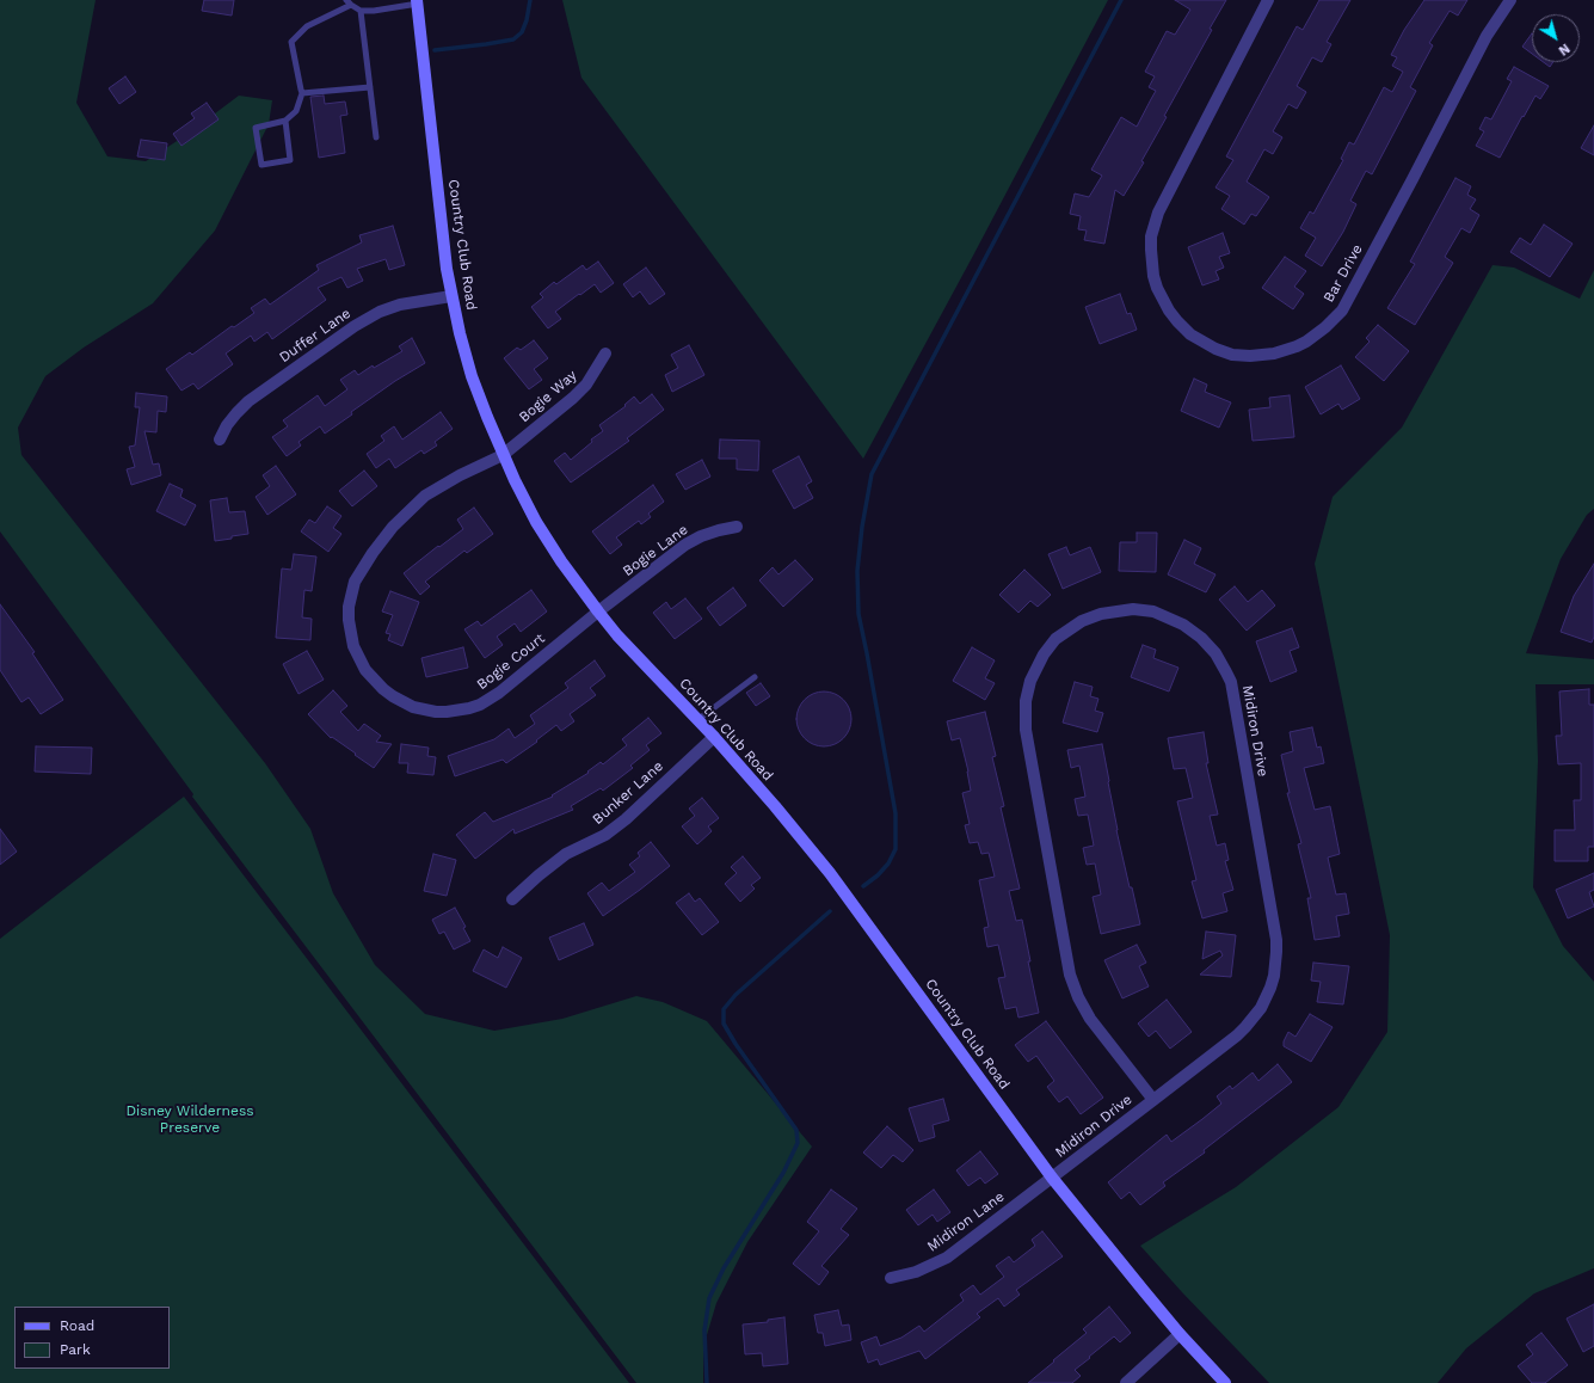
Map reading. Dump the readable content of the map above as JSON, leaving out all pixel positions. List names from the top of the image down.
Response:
{
  "streets": {
    "street": [
      "Country Club Road",
      "Bar Drive",
      "Duffer Lane",
      "Bogie Way",
      "Bogie Lane",
      "Bogie Court",
      "Midiron Drive",
      "Bunker Lane",
      "Midiron Lane"
    ]
  },
  "crossings": [
    ["Country Club Road", "Duffer Lane"],
    ["Country Club Road", "Bogie Way"],
    ["Country Club Road", "Bogie Lane"],
    ["Country Club Road", "Bogie Court"],
    ["Country Club Road", "Midiron Drive"],
    ["Country Club Road", "Bunker Lane"],
    ["Country Club Road", "Midiron Lane"],
    ["Bogie Way", "Bogie Court"],
    ["Bogie Lane", "Bogie Court"],
    ["Midiron Drive", "Midiron Lane"]
  ],
  "parks": ["Disney Wilderness Preserve"],
  "legend": ["Road", "Park"],
  "north": "bottom right"
}
